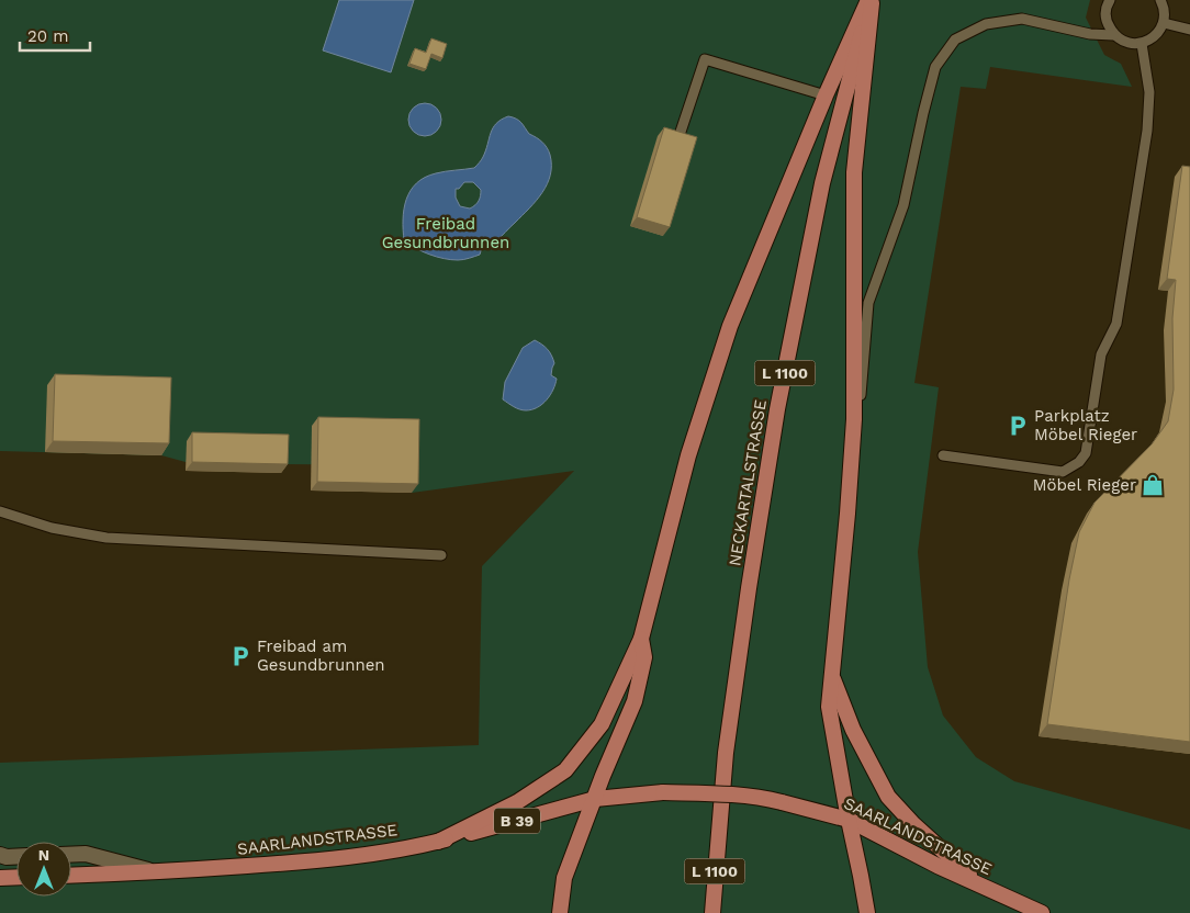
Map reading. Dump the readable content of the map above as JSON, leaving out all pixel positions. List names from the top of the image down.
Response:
{
  "streets": {
    "main road": [
      "L 1100",
      "NECKARTALSTRASSE",
      "B 39",
      "SAARLANDSTRASSE"
    ]
  },
  "parks": ["Freibad Gesundbrunnen"],
  "places": {
    "parking": ["Parkplatz Möbel Rieger", "Freibad am Gesundbrunnen"],
    "shop": ["Möbel Rieger"]
  },
  "scale_bar": "20 m",
  "north": "top"
}
